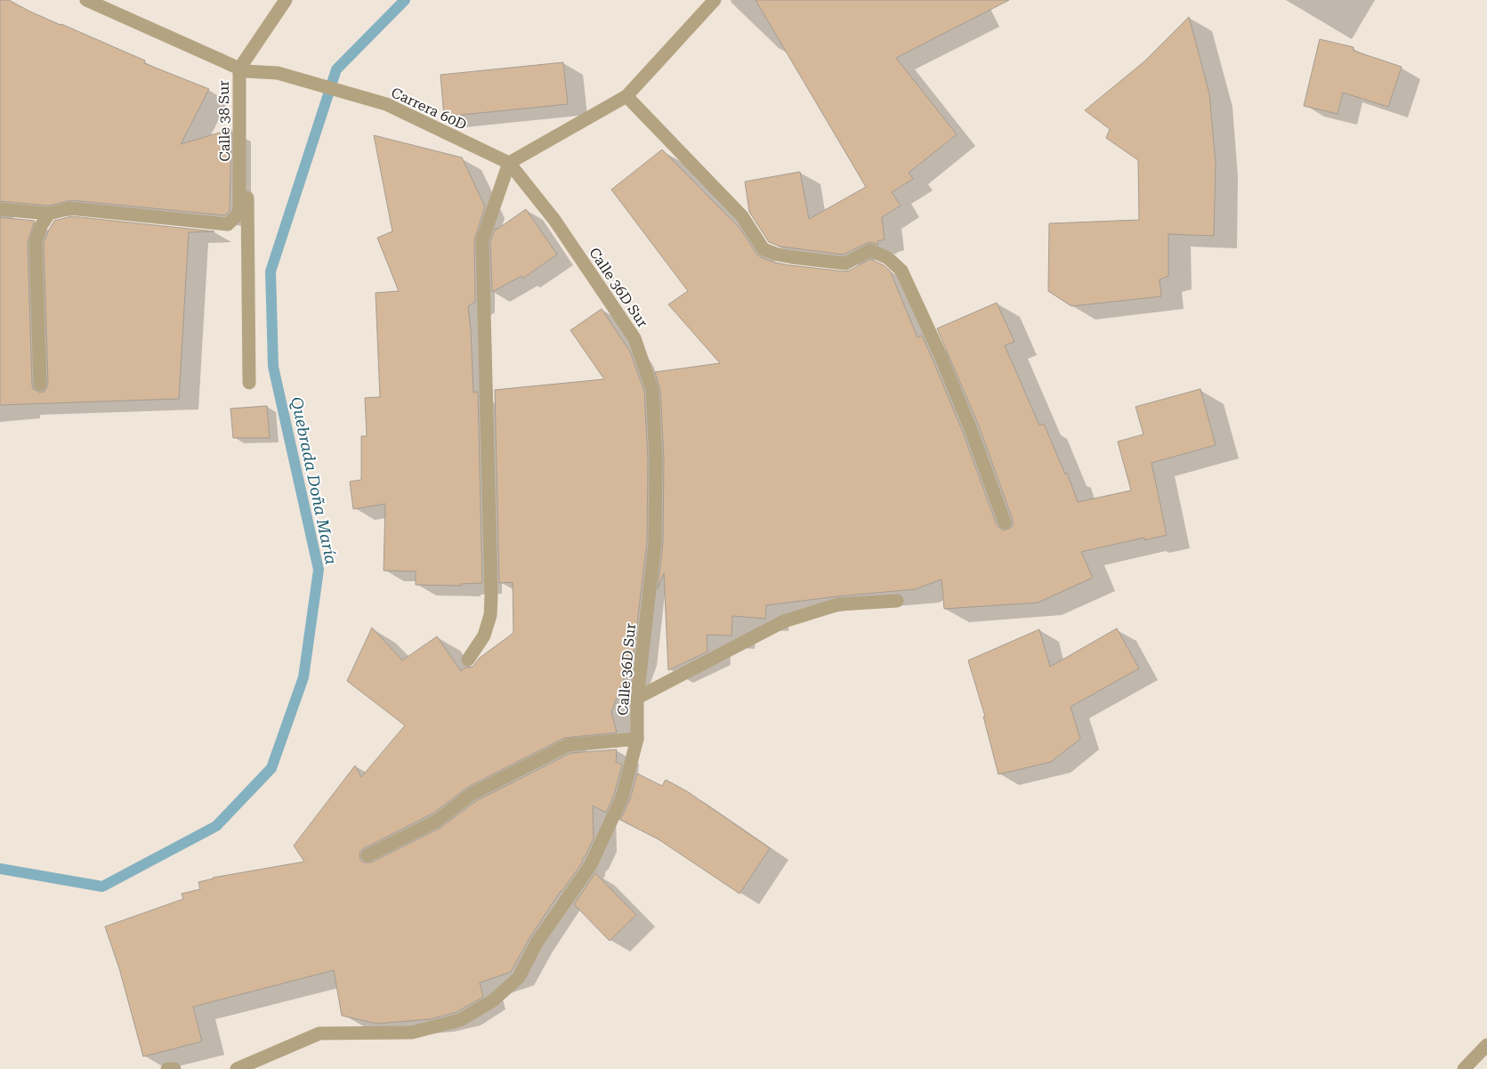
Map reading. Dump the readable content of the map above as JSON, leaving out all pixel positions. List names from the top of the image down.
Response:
{
  "streets": {
    "street": ["Carrera 60D", "Calle 38 Sur", "Calle 36D Sur"]
  },
  "crossings": [
    ["Carrera 60D", "Calle 38 Sur"],
    ["Carrera 60D", "Calle 36D Sur"]
  ],
  "water": ["Quebrada Doña María"]
}
